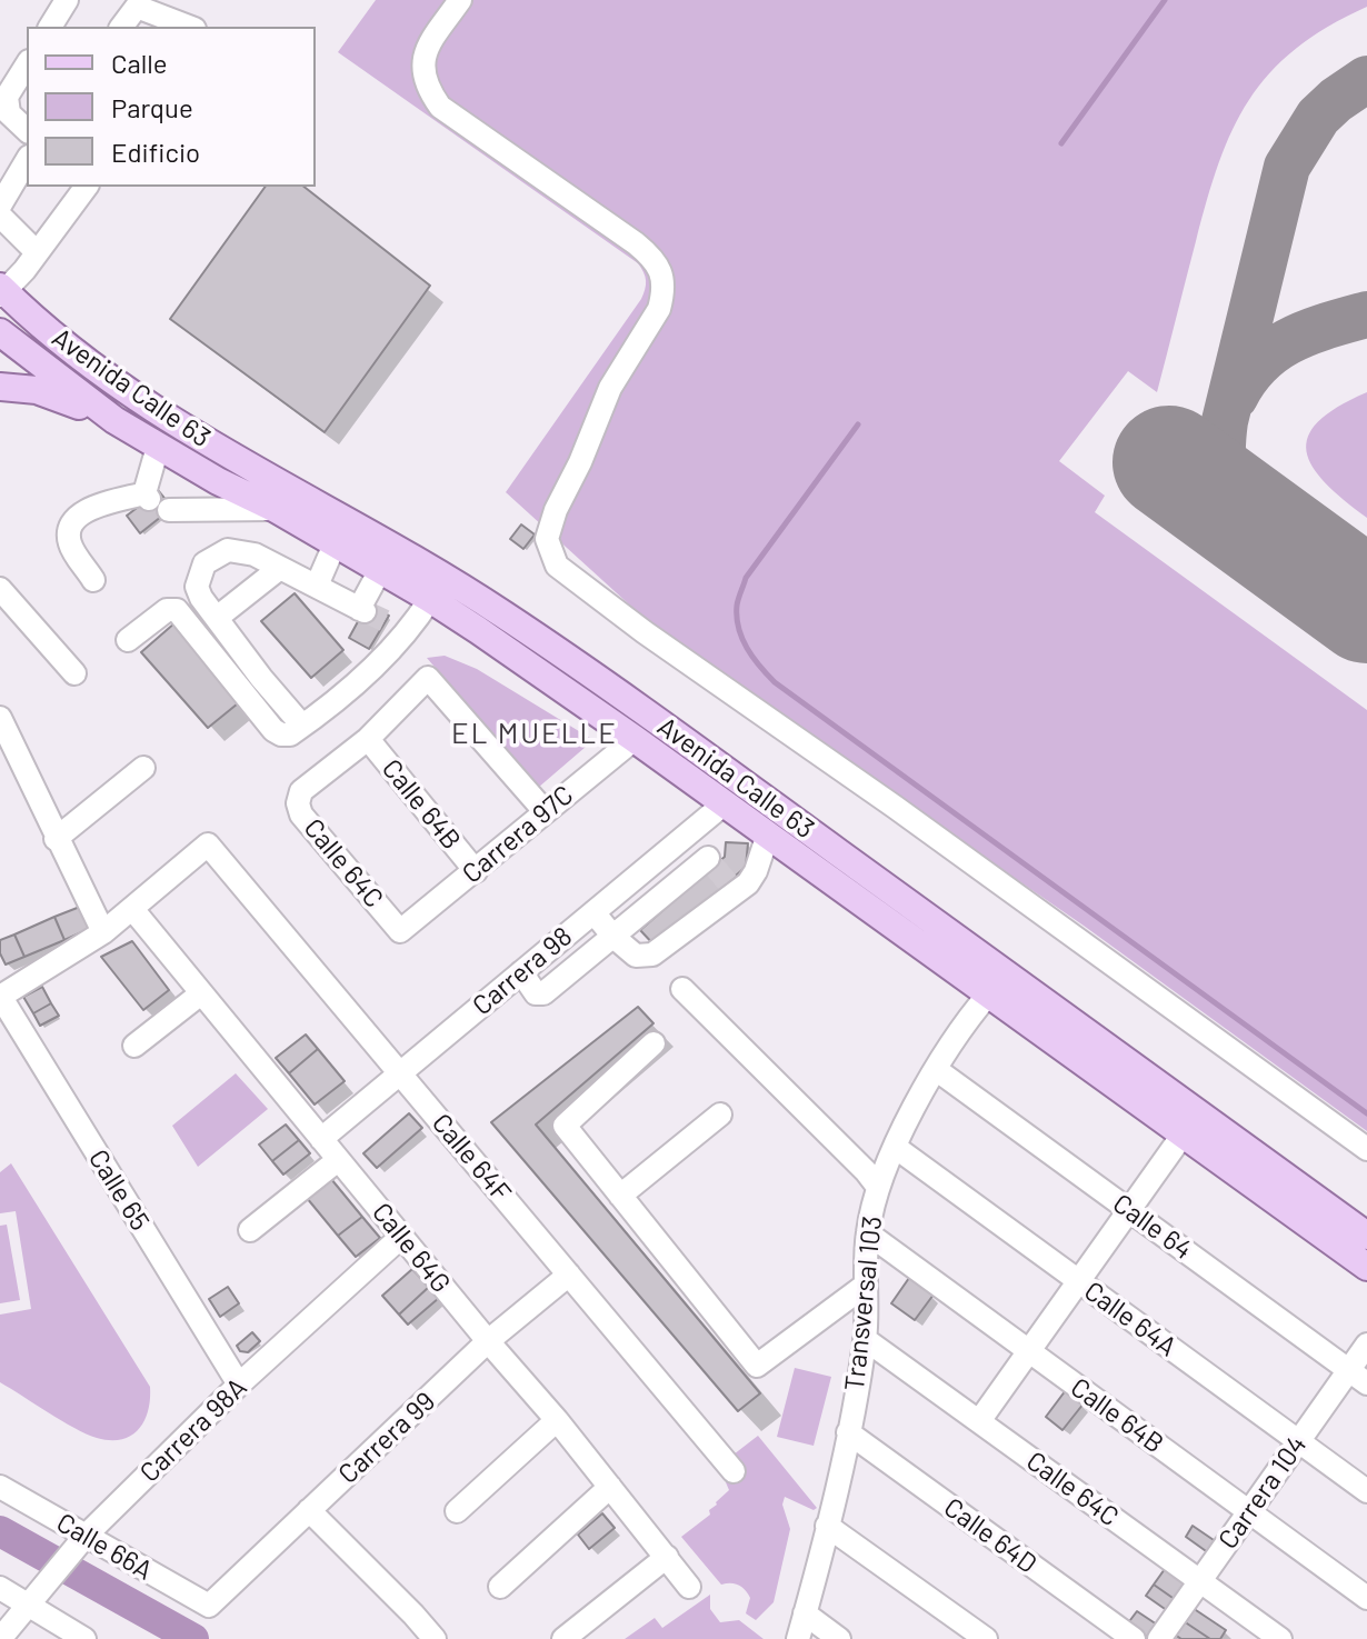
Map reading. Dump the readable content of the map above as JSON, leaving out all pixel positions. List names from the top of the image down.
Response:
{
  "streets": {
    "main road": ["Avenida Calle 63"],
    "street": [
      "Calle 64B",
      "Carrera 97C",
      "Calle 64C",
      "Carrera 98",
      "Calle 64F",
      "Calle 65",
      "Calle 64",
      "Calle 64G",
      "Transversal 103",
      "Calle 64A",
      "Carrera 98A",
      "Carrera 99",
      "Carrera 104",
      "Calle 64D",
      "Calle 66A"
    ]
  },
  "crossings": [
    ["Avenida Calle 63", "Carrera 97C"],
    ["Avenida Calle 63", "Carrera 98"],
    ["Avenida Calle 63", "Transversal 103"],
    ["Calle 64B", "Carrera 97C"],
    ["Calle 64B", "Calle 64C"],
    ["Calle 64B", "Transversal 103"],
    ["Calle 64B", "Carrera 104"],
    ["Carrera 97C", "Calle 64C"],
    ["Calle 64C", "Transversal 103"],
    ["Calle 64C", "Carrera 104"],
    ["Carrera 98", "Calle 64F"],
    ["Carrera 98", "Calle 64G"],
    ["Calle 64F", "Calle 64G"],
    ["Calle 64F", "Carrera 99"],
    ["Calle 65", "Carrera 98A"],
    ["Calle 64", "Transversal 103"],
    ["Calle 64", "Carrera 104"],
    ["Calle 64G", "Carrera 98A"],
    ["Calle 64G", "Carrera 99"],
    ["Transversal 103", "Calle 64A"],
    ["Transversal 103", "Calle 64D"],
    ["Calle 64A", "Carrera 104"],
    ["Carrera 98A", "Calle 66A"],
    ["Carrera 99", "Calle 66A"]
  ],
  "districts": ["EL MUELLE"],
  "legend": ["Calle", "Parque", "Edificio"]
}
